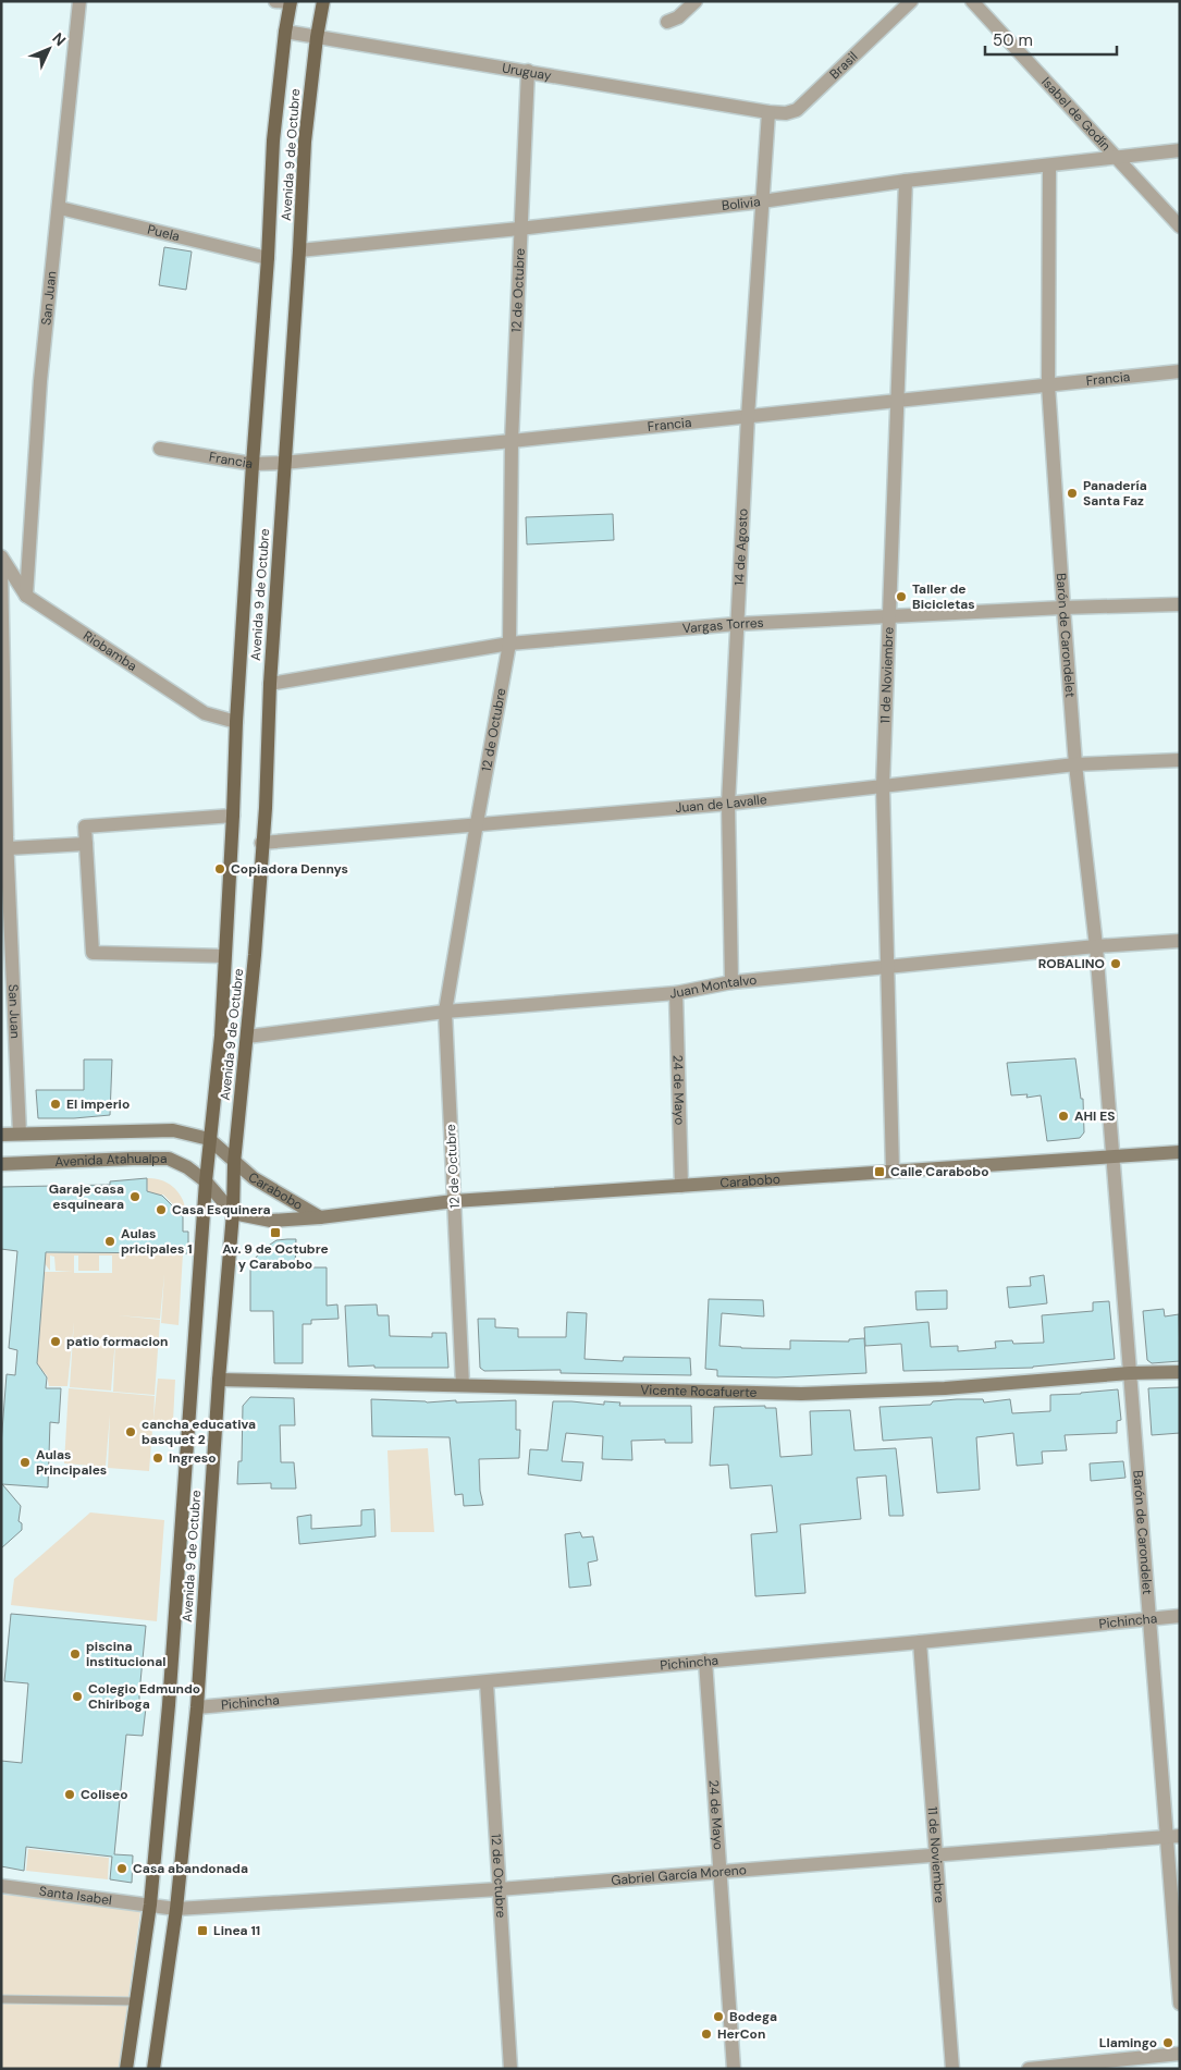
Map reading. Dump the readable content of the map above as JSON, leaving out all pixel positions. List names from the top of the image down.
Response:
{
  "streets": {
    "main road": [
      "Avenida 9 de Octubre",
      "Avenida Atahualpa",
      "Carabobo",
      "Vicente Rocafuerte"
    ],
    "street": [
      "Brasil",
      "Uruguay",
      "Isabel de Godín",
      "Bolivia",
      "Puela",
      "12 de Octubre",
      "San Juan",
      "Francia",
      "14 de Agosto",
      "Vargas Torres",
      "Barón de Carondelet",
      "Riobamba",
      "11 de Noviembre",
      "Juan de Lavalle",
      "Juan Montalvo",
      "24 de Mayo",
      "Pichincha",
      "Gabriel García Moreno",
      "Santa Isabel"
    ]
  },
  "crossings": [
    ["Brasil", "Uruguay"],
    ["Brasil", "14 de Agosto"],
    ["Uruguay", "Avenida 9 de Octubre"],
    ["Uruguay", "12 de Octubre"],
    ["Uruguay", "14 de Agosto"],
    ["Isabel de Godín", "Bolivia"],
    ["Avenida 9 de Octubre", "Bolivia"],
    ["Avenida 9 de Octubre", "Puela"],
    ["Avenida 9 de Octubre", "Francia"],
    ["Avenida 9 de Octubre", "Vargas Torres"],
    ["Avenida 9 de Octubre", "Riobamba"],
    ["Avenida 9 de Octubre", "Juan de Lavalle"],
    ["Avenida 9 de Octubre", "Juan Montalvo"],
    ["Avenida 9 de Octubre", "Avenida Atahualpa"],
    ["Avenida 9 de Octubre", "Carabobo"],
    ["Avenida 9 de Octubre", "Vicente Rocafuerte"],
    ["Avenida 9 de Octubre", "Pichincha"],
    ["Avenida 9 de Octubre", "Gabriel García Moreno"],
    ["Avenida 9 de Octubre", "Santa Isabel"],
    ["Bolivia", "12 de Octubre"],
    ["Bolivia", "14 de Agosto"],
    ["Bolivia", "Barón de Carondelet"],
    ["Bolivia", "11 de Noviembre"],
    ["Puela", "San Juan"],
    ["12 de Octubre", "Francia"],
    ["12 de Octubre", "Vargas Torres"],
    ["12 de Octubre", "Juan de Lavalle"],
    ["12 de Octubre", "Juan Montalvo"],
    ["12 de Octubre", "Carabobo"],
    ["12 de Octubre", "Vicente Rocafuerte"],
    ["12 de Octubre", "Pichincha"],
    ["12 de Octubre", "Gabriel García Moreno"],
    ["San Juan", "Riobamba"],
    ["Francia", "14 de Agosto"],
    ["Francia", "Barón de Carondelet"],
    ["Francia", "11 de Noviembre"],
    ["14 de Agosto", "Vargas Torres"],
    ["14 de Agosto", "Juan de Lavalle"],
    ["14 de Agosto", "Juan Montalvo"],
    ["Vargas Torres", "Barón de Carondelet"],
    ["Vargas Torres", "11 de Noviembre"],
    ["Barón de Carondelet", "Juan de Lavalle"],
    ["Barón de Carondelet", "Juan Montalvo"],
    ["Barón de Carondelet", "Carabobo"],
    ["Barón de Carondelet", "Vicente Rocafuerte"],
    ["Barón de Carondelet", "Pichincha"],
    ["Barón de Carondelet", "Gabriel García Moreno"],
    ["11 de Noviembre", "Juan de Lavalle"],
    ["11 de Noviembre", "Juan Montalvo"],
    ["11 de Noviembre", "Carabobo"],
    ["11 de Noviembre", "Pichincha"],
    ["11 de Noviembre", "Gabriel García Moreno"],
    ["Juan Montalvo", "24 de Mayo"],
    ["24 de Mayo", "Carabobo"],
    ["24 de Mayo", "Pichincha"],
    ["24 de Mayo", "Gabriel García Moreno"],
    ["Avenida Atahualpa", "Carabobo"],
    ["Gabriel García Moreno", "Santa Isabel"]
  ],
  "places": {
    "other": [
      "Panadería Santa Faz",
      "Taller de Bicicletas",
      "Copiadora Dennys",
      "ROBALINO",
      "El imperio",
      "AHI ES",
      "Garaje casa esquineara",
      "Casa Esquinera",
      "Aulas pricipales 1",
      "patio formacion",
      "cancha educativa basquet 2",
      "Ingreso",
      "Aulas Principales",
      "piscina institucional",
      "Colegio Edmundo Chiriboga",
      "Coliseo",
      "Casa abandonada",
      "Bodega",
      "HerCon",
      "Llamingo"
    ],
    "transit": ["Calle Carabobo", "Av. 9 de Octubre y Carabobo", "Linea 11"]
  },
  "scale_bar": "50 m",
  "north": "top right"
}
